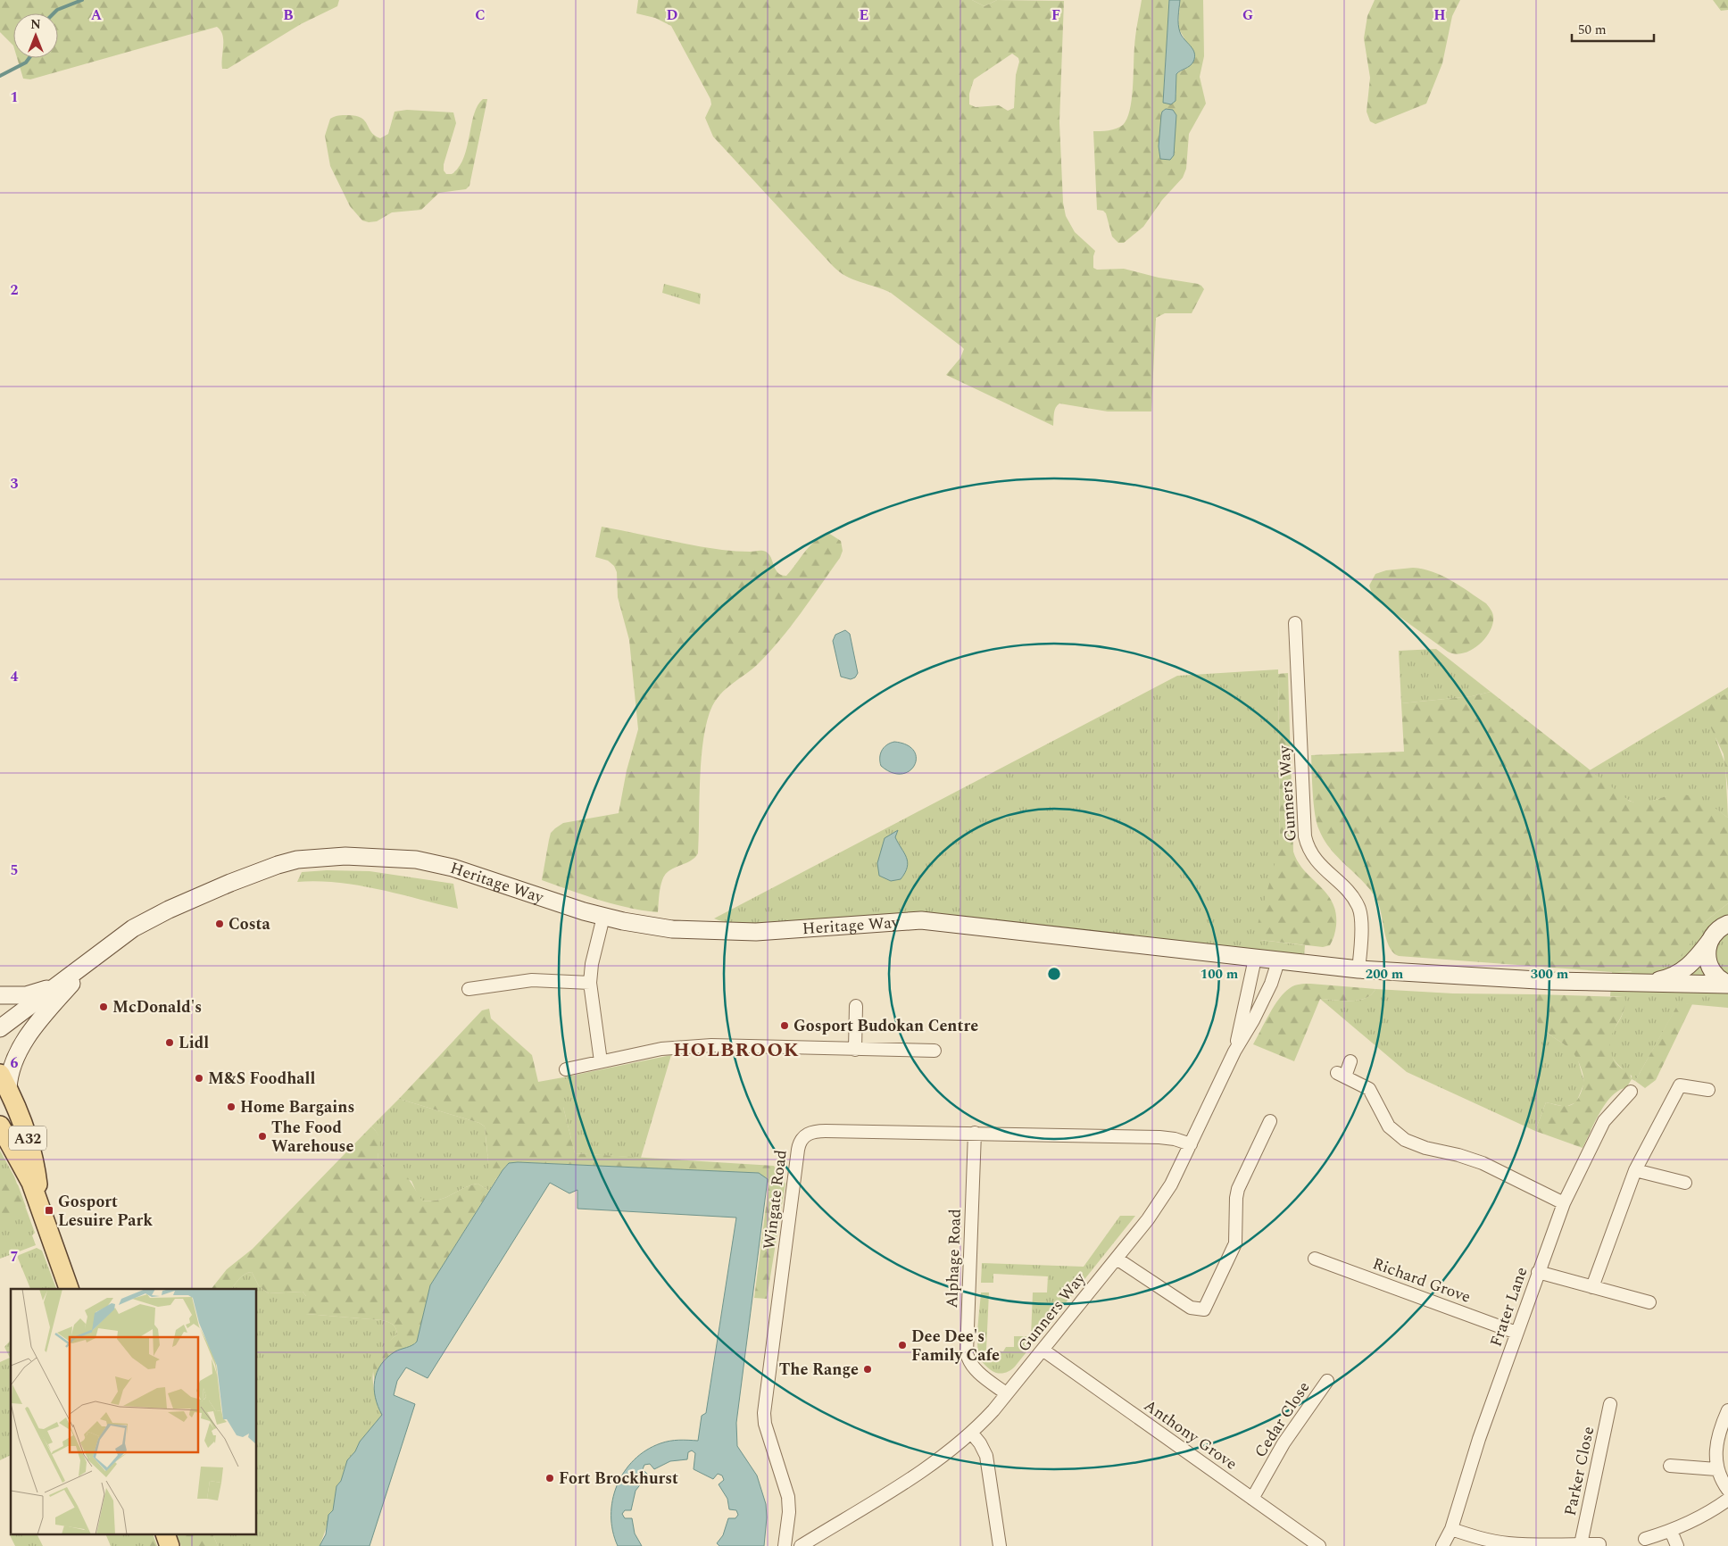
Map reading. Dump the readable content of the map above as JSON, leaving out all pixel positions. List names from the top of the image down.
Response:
{
  "streets": {
    "main road": ["A32"],
    "street": [
      "Gunners Way",
      "Heritage Way",
      "Wingate Road",
      "Alphage Road",
      "Richard Grove",
      "Frater Lane",
      "Cedar Close",
      "Anthony Grove",
      "Parker Close"
    ]
  },
  "crossings": [
    ["Gunners Way", "Heritage Way"],
    ["Gunners Way", "Wingate Road"],
    ["Gunners Way", "Alphage Road"],
    ["Gunners Way", "Anthony Grove"],
    ["Heritage Way", "A32"],
    ["Wingate Road", "Alphage Road"],
    ["Richard Grove", "Frater Lane"],
    ["Cedar Close", "Anthony Grove"]
  ],
  "districts": ["HOLBROOK"],
  "places": {
    "other": [
      "Costa",
      "McDonald's",
      "Gosport Budokan Centre",
      "Lidl",
      "M&S Foodhall",
      "Home Bargains",
      "The Food Warehouse",
      "Dee Dee's Family Cafe",
      "The Range",
      "Fort Brockhurst"
    ],
    "transit": ["Gosport Lesuire Park"]
  },
  "scale_bar": "50 m",
  "north": "top",
  "grid": {
    "columns": [
      "A",
      "B",
      "C",
      "D",
      "E",
      "F",
      "G",
      "H"
    ],
    "rows": [
      "1",
      "2",
      "3",
      "4",
      "5",
      "6",
      "7"
    ]
  },
  "rings": ["100 m", "200 m", "300 m"]
}
